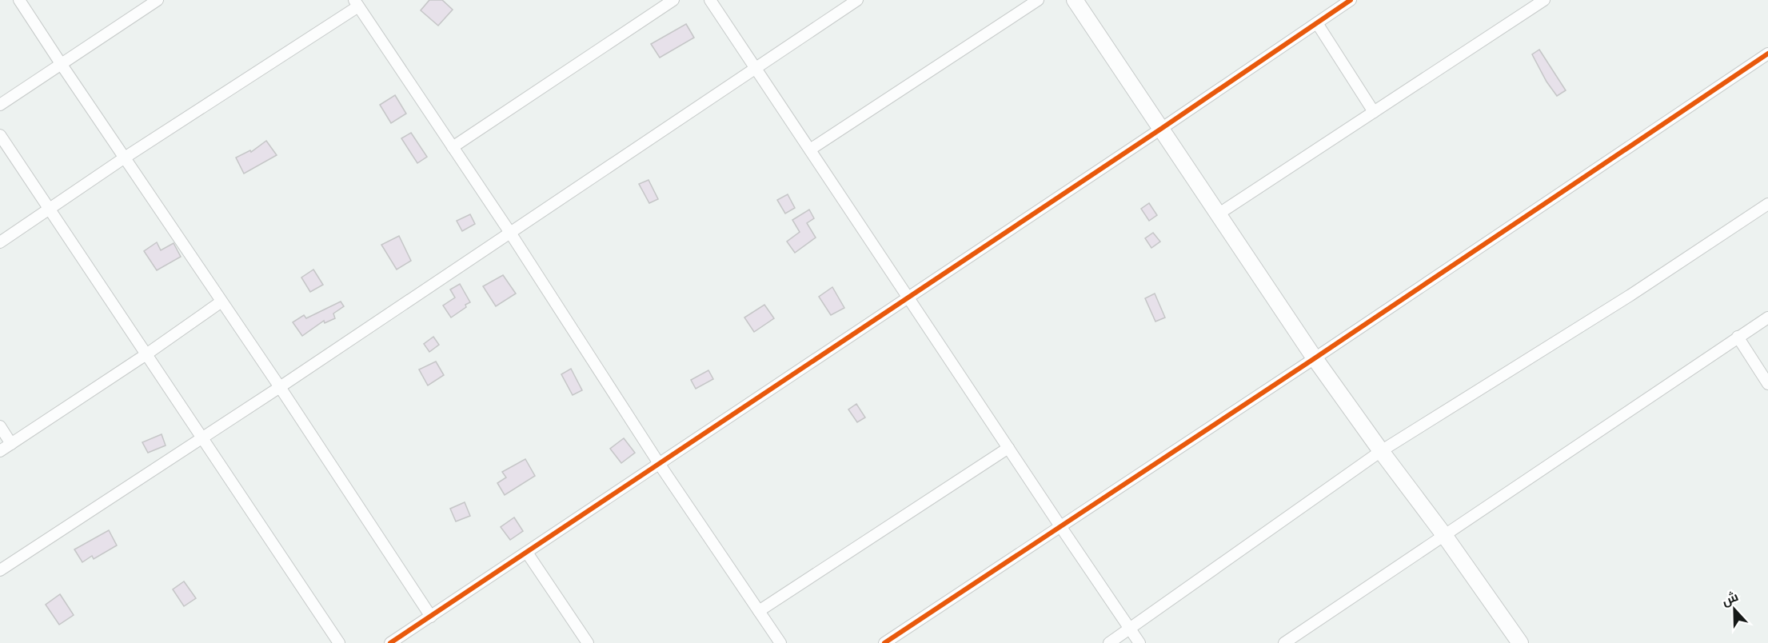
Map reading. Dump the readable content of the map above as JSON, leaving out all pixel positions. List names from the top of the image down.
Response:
{
  "north": "top"
}
